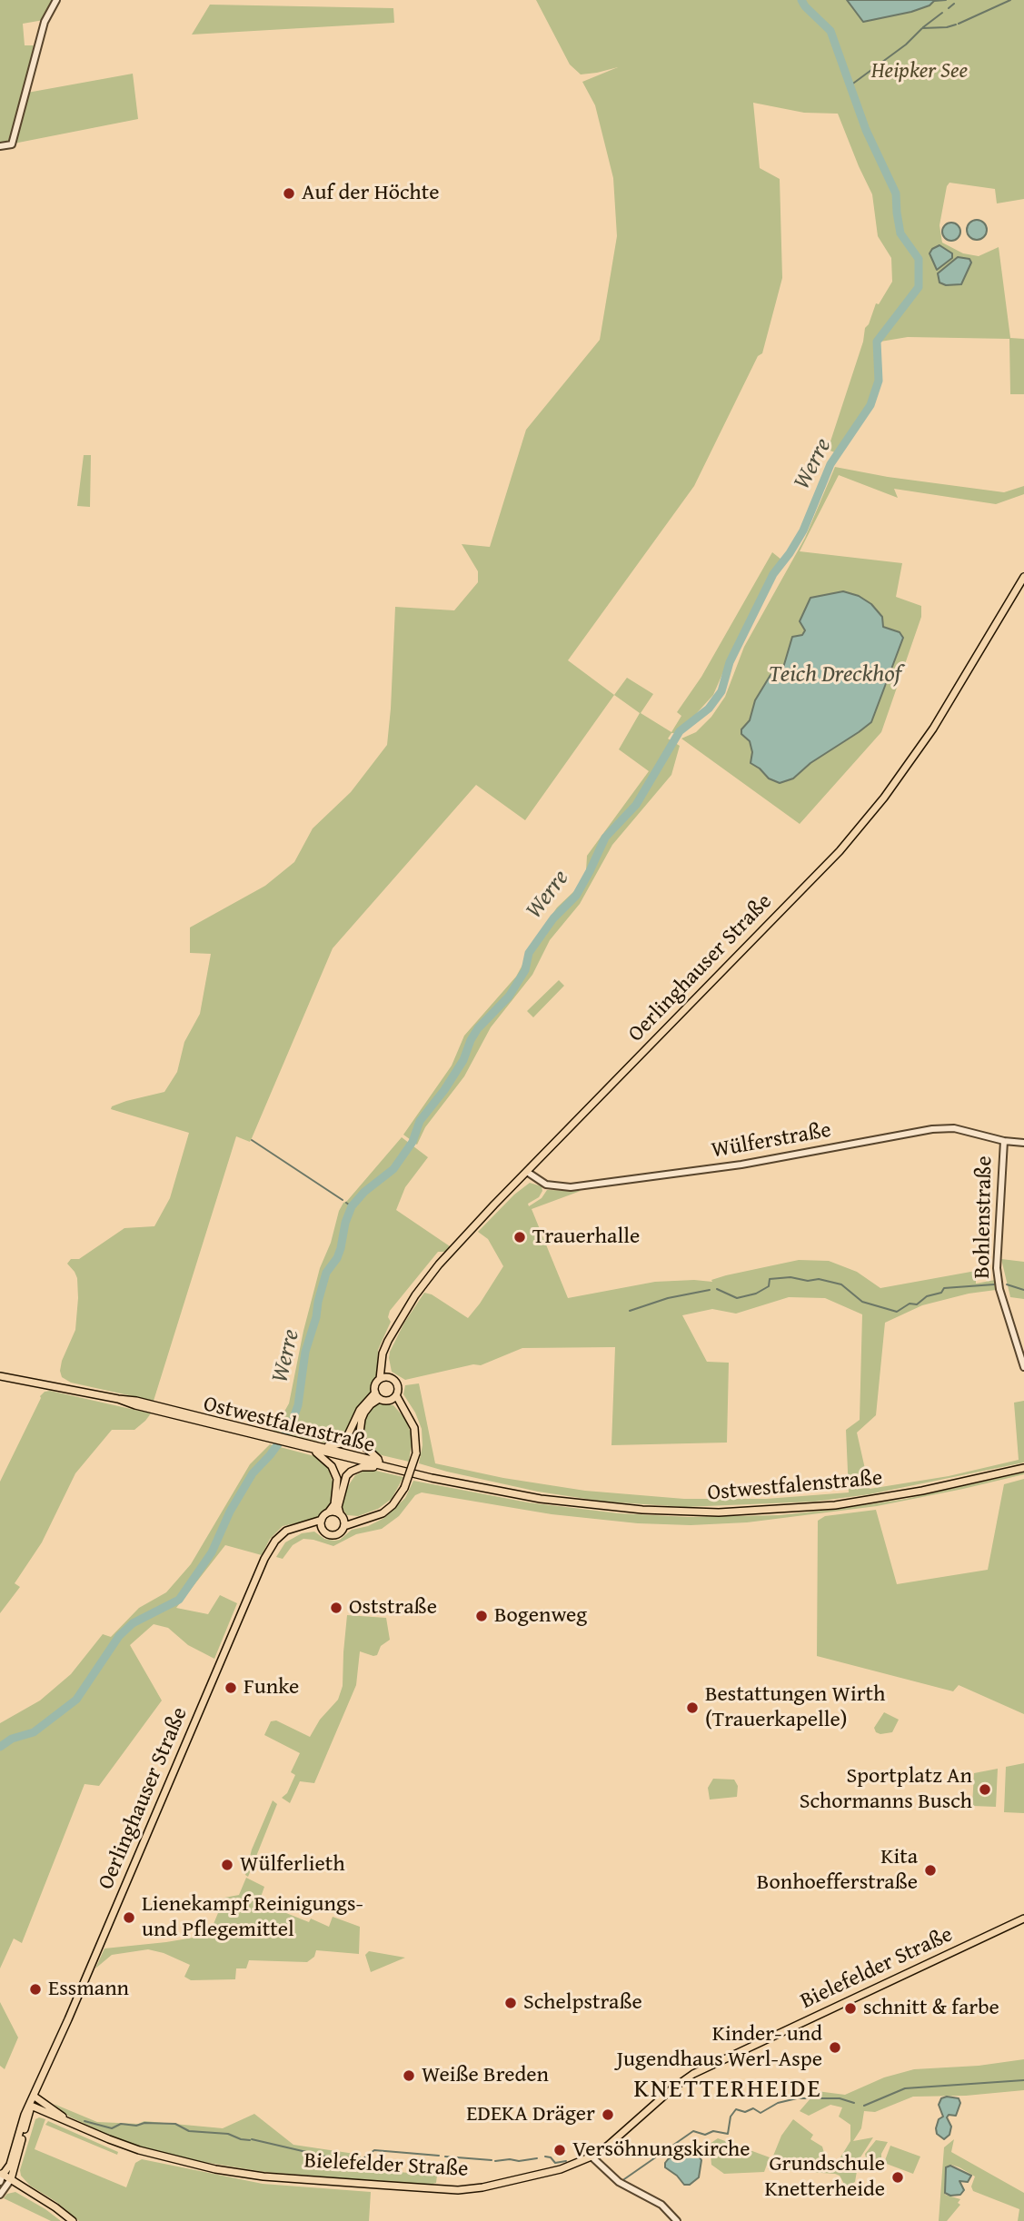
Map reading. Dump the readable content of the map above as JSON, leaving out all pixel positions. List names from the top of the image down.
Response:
{
  "streets": {
    "main road": ["Oerlinghauser Straße", "Ostwestfalenstraße", "Bielefelder Straße"],
    "street": ["Wülferstraße", "Bohlenstraße"]
  },
  "crossings": [
    ["Oerlinghauser Straße", "Wülferstraße"],
    ["Oerlinghauser Straße", "Bielefelder Straße"],
    ["Wülferstraße", "Bohlenstraße"]
  ],
  "districts": ["KNETTERHEIDE"],
  "water": ["Werre", "Teich Dreckhof"],
  "parks": ["Heipker See"],
  "places": [
    "Auf der Höchte",
    "Trauerhalle",
    "Oststraße",
    "Bogenweg",
    "Funke",
    "Bestattungen Wirth (Trauerkapelle)",
    "Sportplatz An Schormanns Busch",
    "Wülferlieth",
    "Kita Bonhoefferstraße",
    "Lienekampf Reinigungs- und Pflegemittel",
    "Essmann",
    "Schelpstraße",
    "schnitt & farbe",
    "Kinder- und Jugendhaus Werl-Aspe",
    "Weiße Breden",
    "EDEKA Dräger",
    "Versöhnungskirche",
    "Grundschule Knetterheide"
  ]
}
